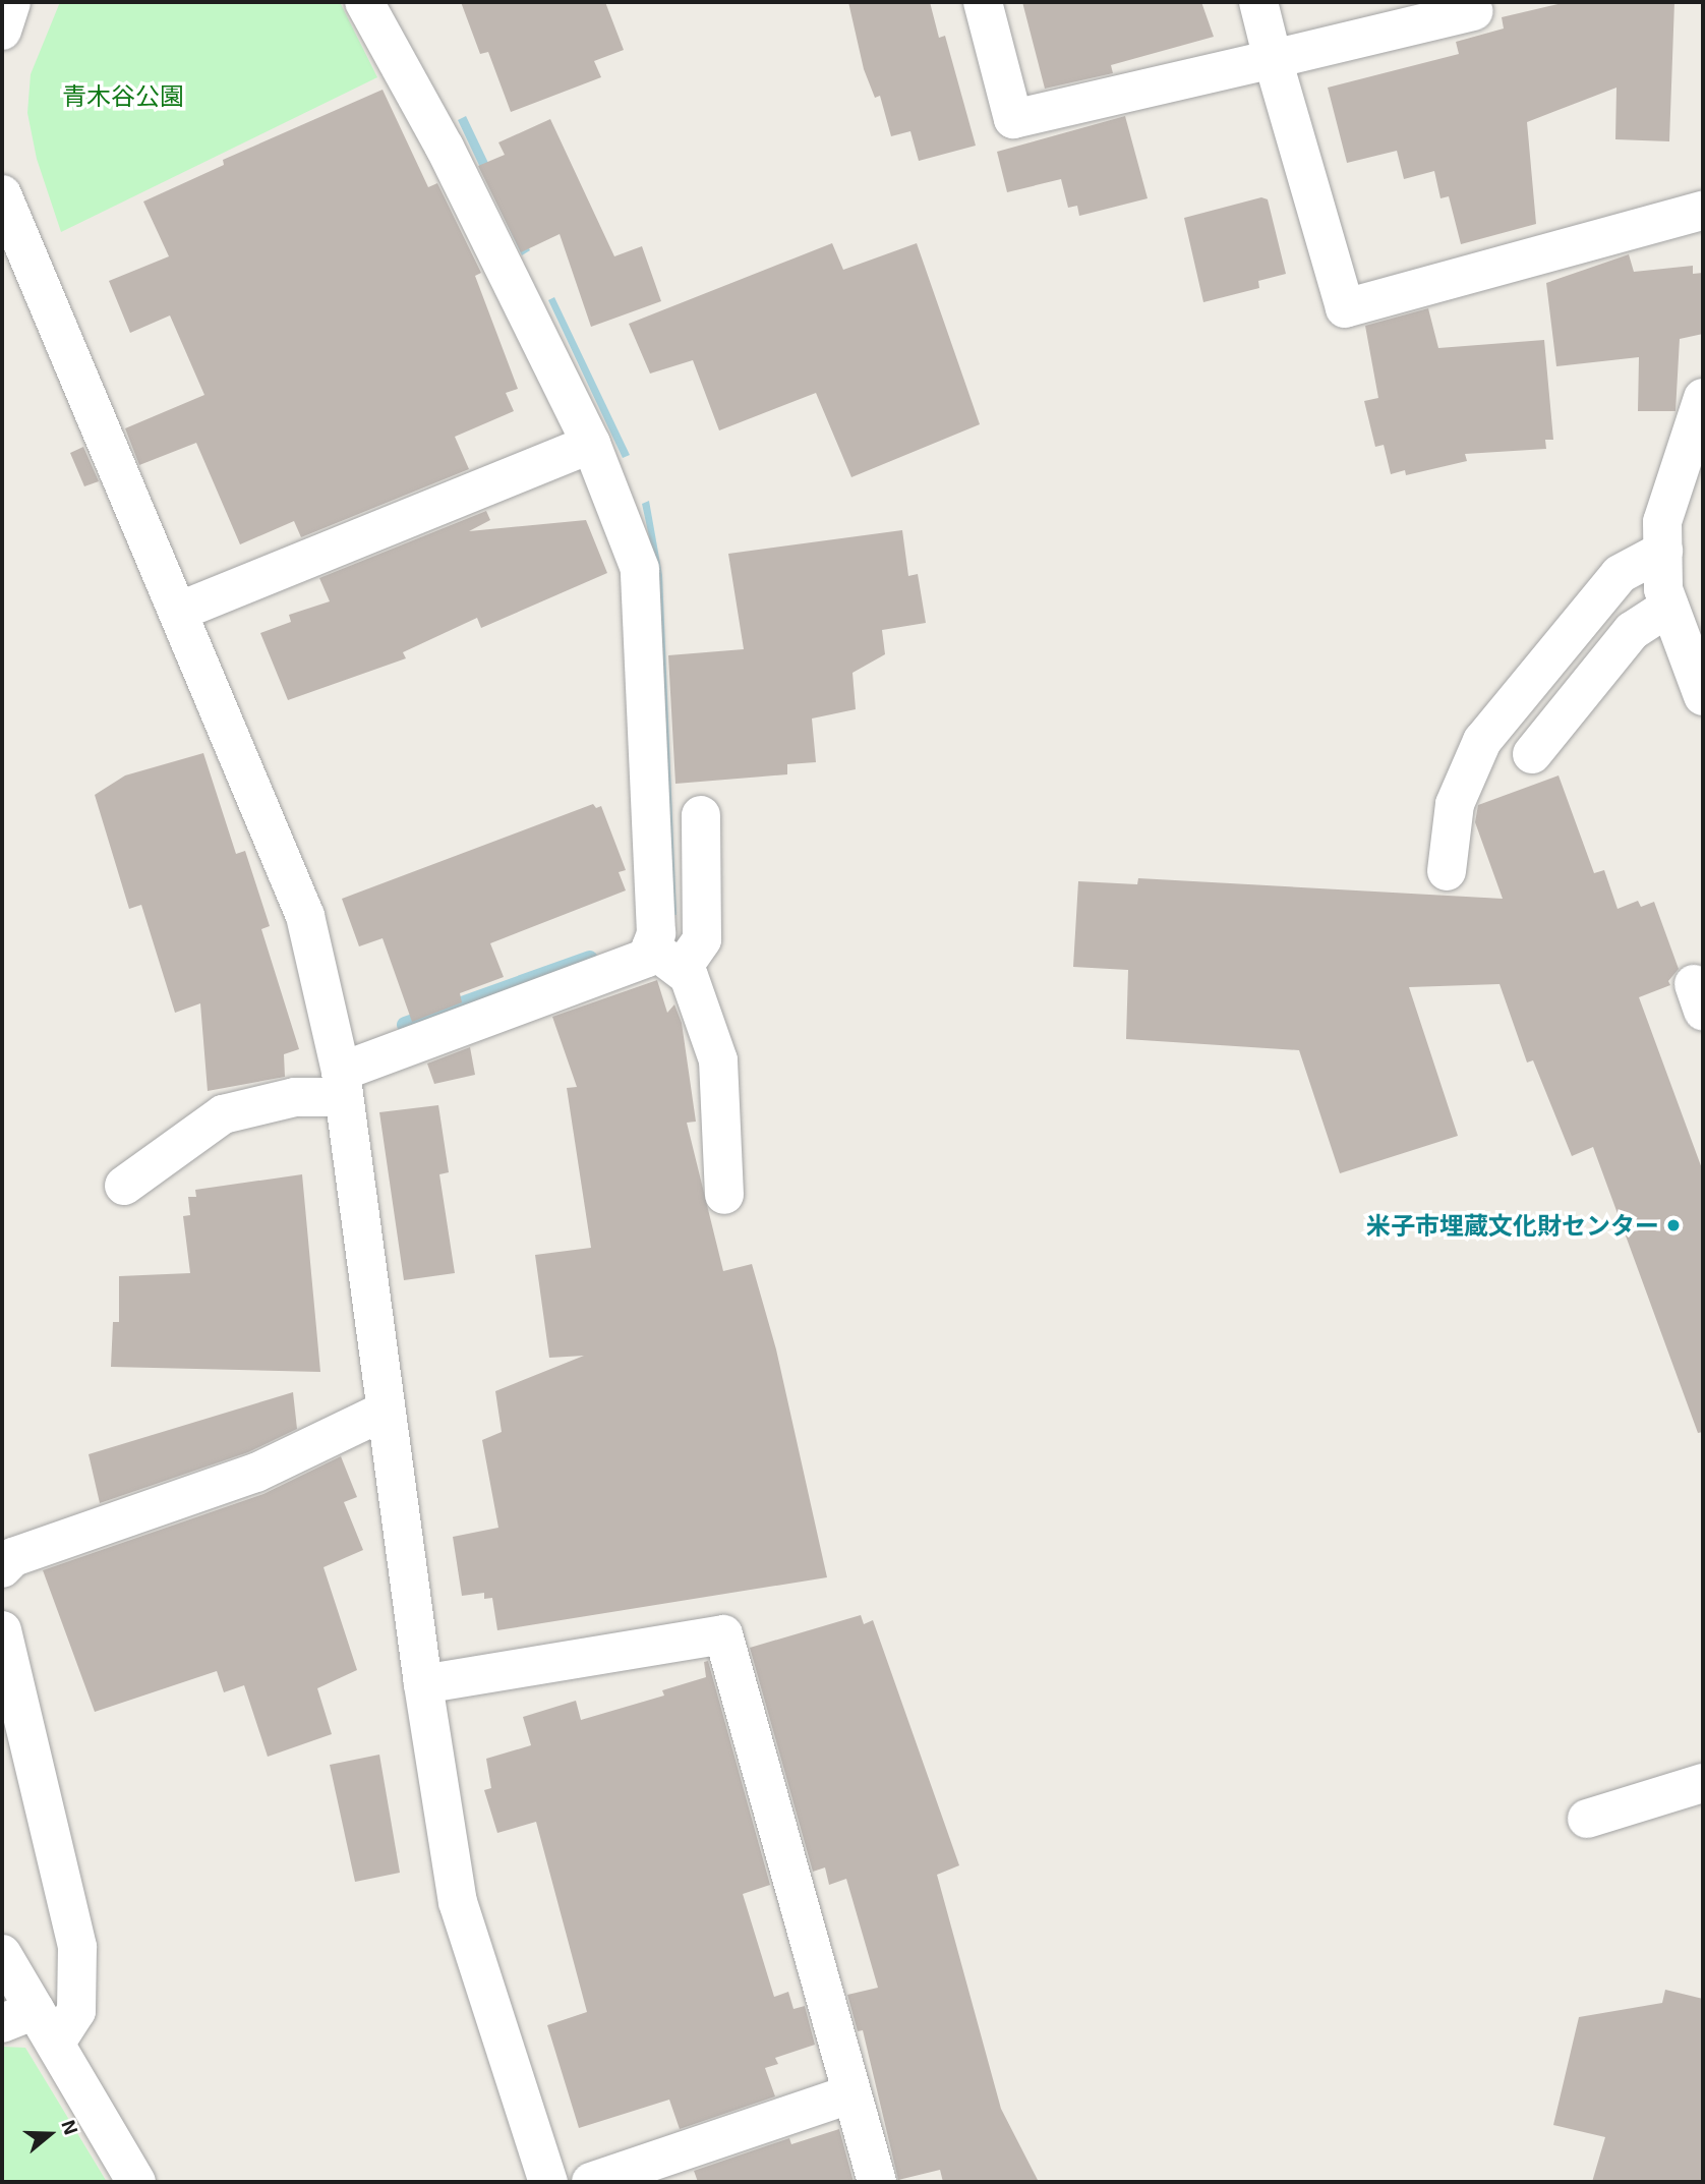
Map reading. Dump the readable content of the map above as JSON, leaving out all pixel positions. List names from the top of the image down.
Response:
{
  "parks": ["青木谷公園"],
  "places": ["米子市埋蔵文化財センター"],
  "north": "right"
}
